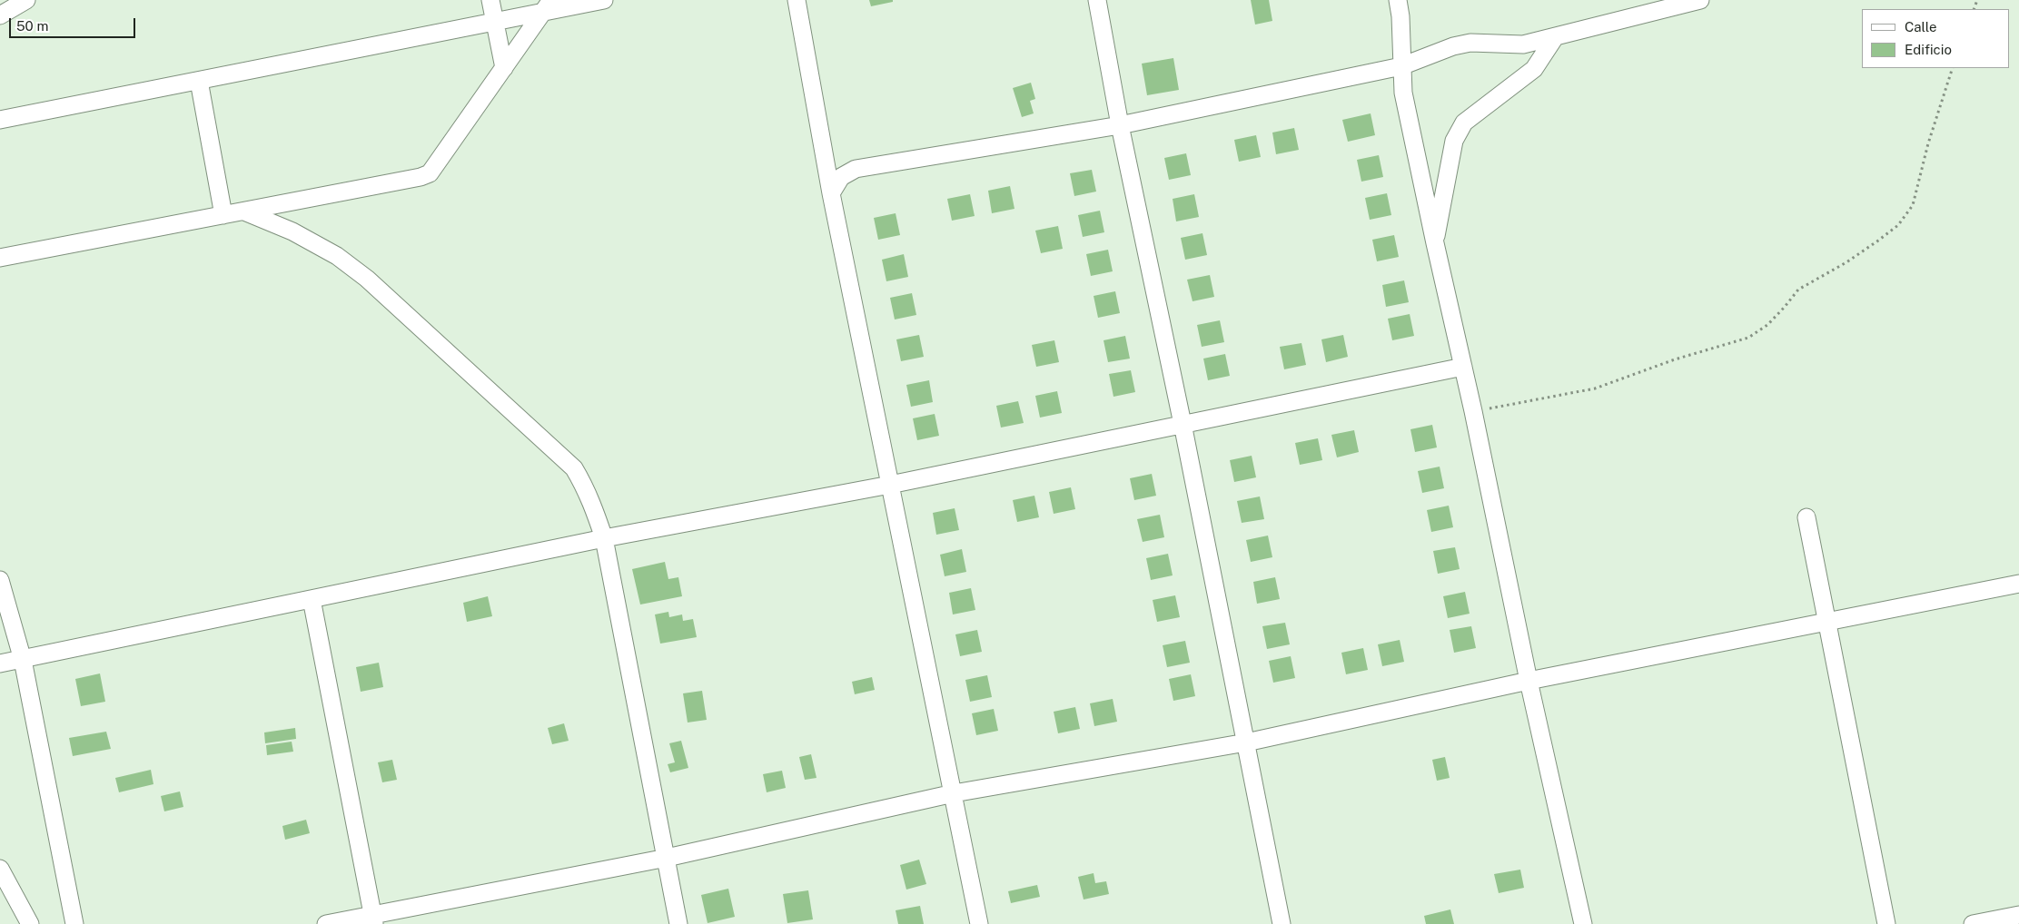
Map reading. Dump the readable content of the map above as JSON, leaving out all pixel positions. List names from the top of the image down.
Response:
{
  "legend": ["Calle", "Edificio"],
  "scale_bar": "50 m"
}
